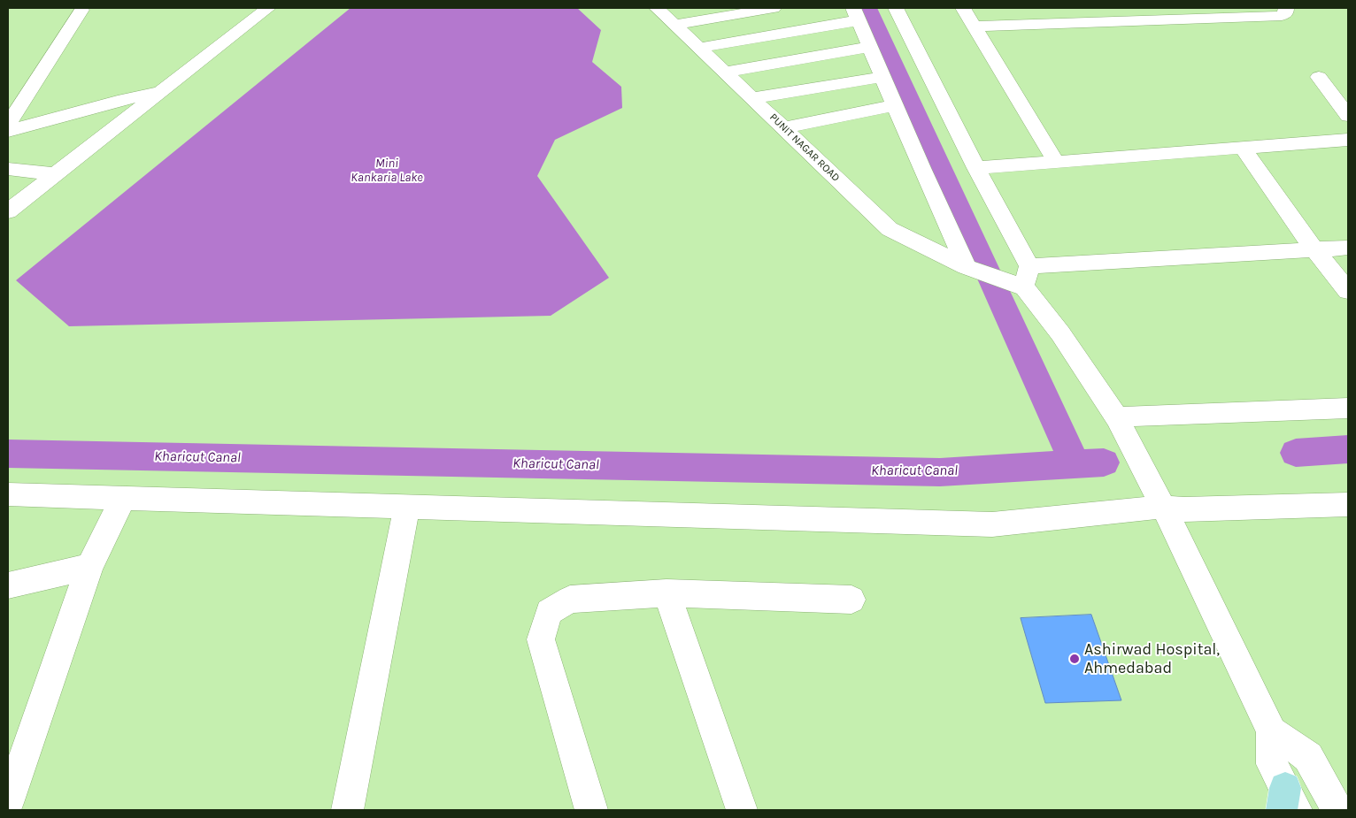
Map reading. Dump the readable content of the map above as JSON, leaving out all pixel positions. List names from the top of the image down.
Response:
{
  "streets": {
    "street": ["PUNIT NAGAR ROAD"]
  },
  "water": ["Mini Kankaria Lake", "Kharicut Canal"],
  "places": ["Ashirwad Hospital, Ahmedabad"]
}
